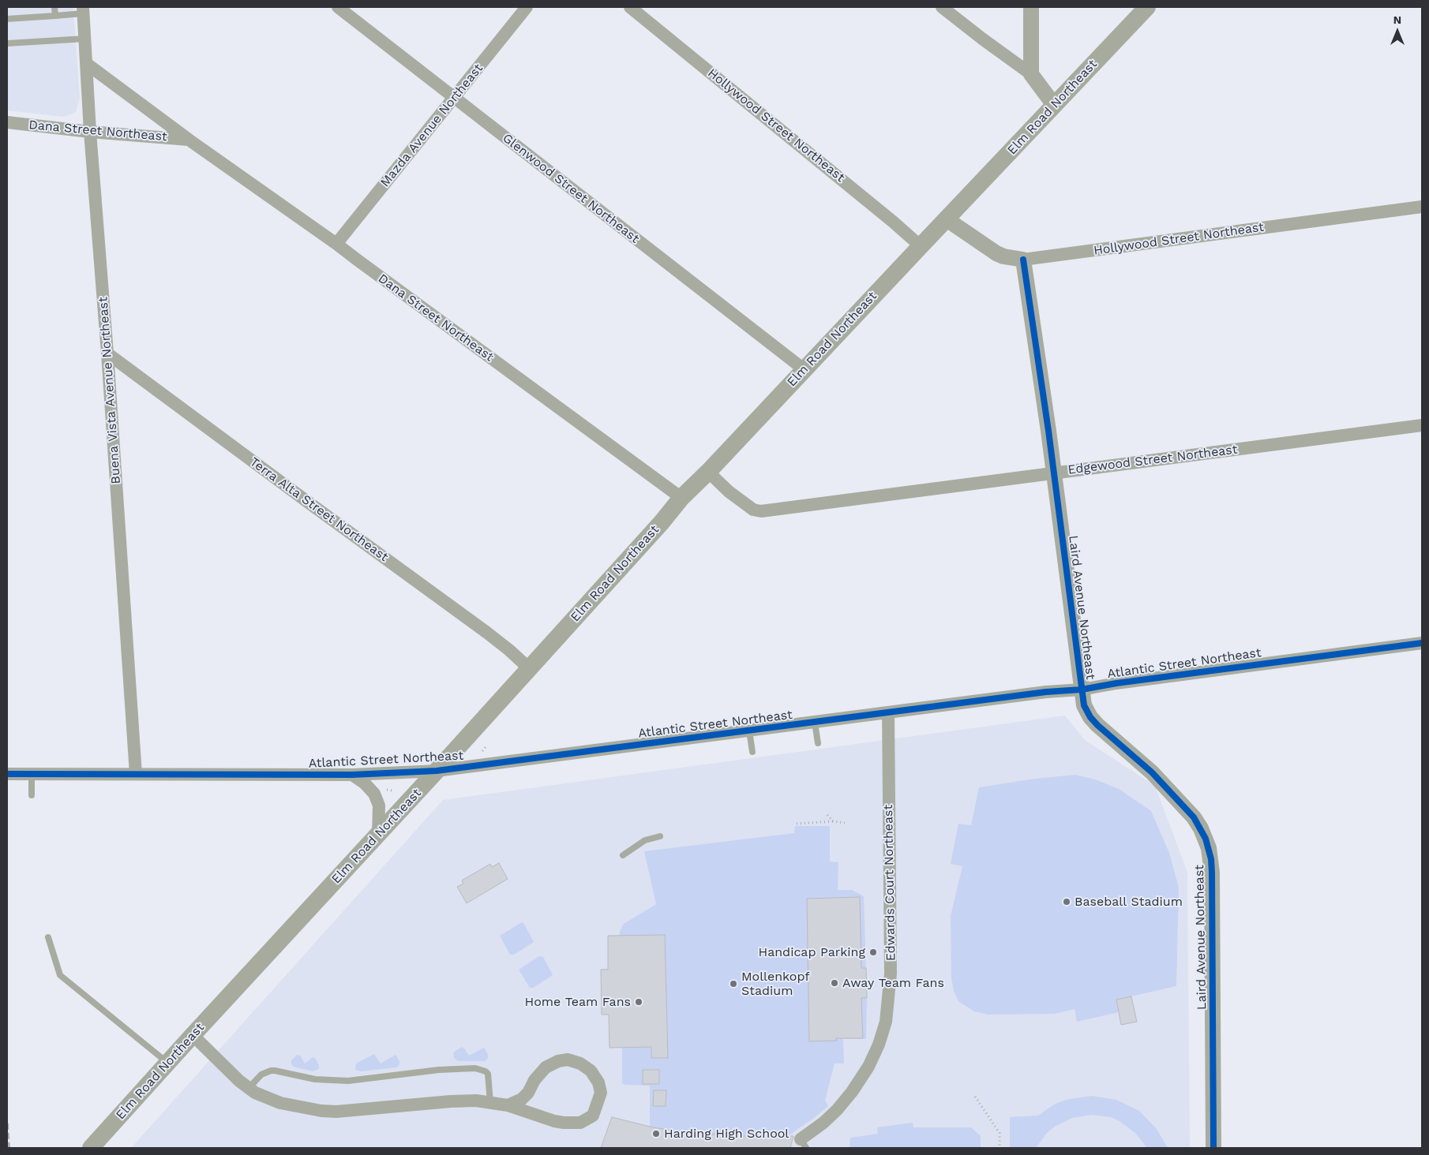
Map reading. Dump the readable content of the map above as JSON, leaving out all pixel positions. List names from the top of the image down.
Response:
{
  "streets": {
    "main road": ["Elm Road Northeast"],
    "street": [
      "Mazda Avenue Northeast",
      "Hollywood Street Northeast",
      "Dana Street Northeast",
      "Glenwood Street Northeast",
      "Buena Vista Avenue Northeast",
      "Edgewood Street Northeast",
      "Terra Alta Street Northeast",
      "Laird Avenue Northeast",
      "Atlantic Street Northeast",
      "Edwards Court Northeast"
    ]
  },
  "crossings": [
    ["Elm Road Northeast", "Hollywood Street Northeast"],
    ["Elm Road Northeast", "Dana Street Northeast"],
    ["Elm Road Northeast", "Glenwood Street Northeast"],
    ["Elm Road Northeast", "Edgewood Street Northeast"],
    ["Elm Road Northeast", "Terra Alta Street Northeast"],
    ["Elm Road Northeast", "Atlantic Street Northeast"],
    ["Mazda Avenue Northeast", "Dana Street Northeast"],
    ["Mazda Avenue Northeast", "Glenwood Street Northeast"],
    ["Hollywood Street Northeast", "Laird Avenue Northeast"],
    ["Dana Street Northeast", "Buena Vista Avenue Northeast"],
    ["Buena Vista Avenue Northeast", "Terra Alta Street Northeast"],
    ["Buena Vista Avenue Northeast", "Atlantic Street Northeast"],
    ["Edgewood Street Northeast", "Laird Avenue Northeast"],
    ["Laird Avenue Northeast", "Atlantic Street Northeast"],
    ["Atlantic Street Northeast", "Edwards Court Northeast"]
  ],
  "places": [
    "Baseball Stadium",
    "Handicap Parking",
    "Away Team Fans",
    "Mollenkopf Stadium",
    "Home Team Fans",
    "Harding High School"
  ],
  "north": "top"
}
